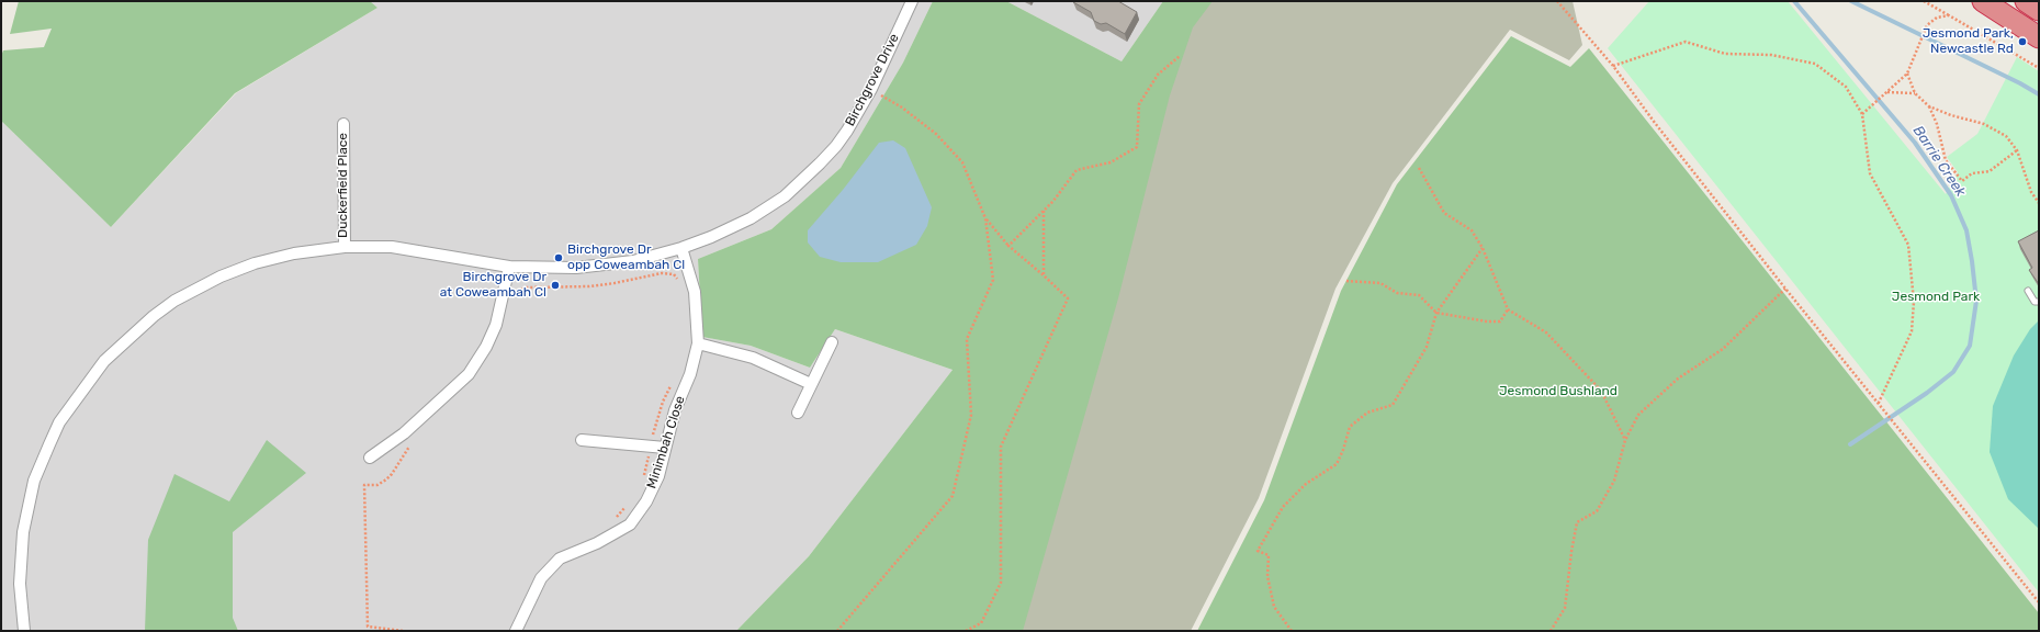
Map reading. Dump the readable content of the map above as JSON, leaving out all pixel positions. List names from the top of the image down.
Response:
{
  "streets": {
    "street": ["Birchgrove Drive", "Duckerfield Place", "Minimbah Close"]
  },
  "crossings": [
    ["Birchgrove Drive", "Duckerfield Place"],
    ["Birchgrove Drive", "Minimbah Close"]
  ],
  "water": ["Barrie Creek"],
  "parks": ["Jesmond Park", "Jesmond Bushland"],
  "places": ["Jesmond Park, Newcastle Rd", "Birchgrove Dr opp Coweambah Cl", "Birchgrove Dr at Coweambah Cl"]
}
